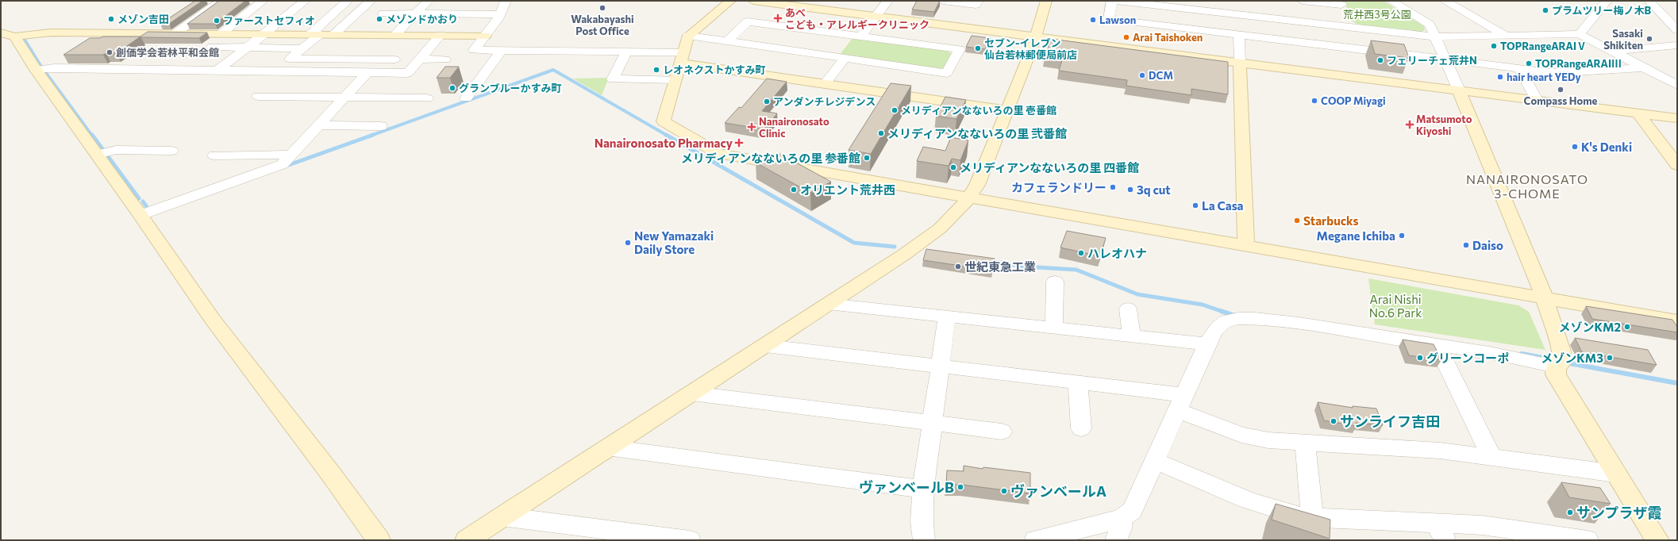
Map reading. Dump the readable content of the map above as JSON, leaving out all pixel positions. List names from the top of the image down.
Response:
{
  "districts": ["NANAIRONOSATO 3-CHOME"],
  "parks": ["荒井西3号公園", "Arai Nishi No.6 Park"],
  "places": {
    "other": [
      "Wakabayashi Post Office",
      "プラムツリー梅ノ木B",
      "メゾン吉田",
      "メゾンドかおり",
      "Lawson",
      "ファーストセフィオ",
      "Arai Taishoken",
      "Sasaki Shikiten",
      "TOPRangeARAIⅤ",
      "セブン-イレブン 仙台若林郵便局前店",
      "創価学会若林平和会館",
      "フェリーチェ荒井N",
      "TOPRangeARAIⅢ",
      "レオネクストかすみ町",
      "DCM",
      "hair heart YEDy",
      "グランブルーかすみ町",
      "Compass Home",
      "COOP Miyagi",
      "アンダンチレジデンス",
      "メリディアンなないろの里 壱番館",
      "メリディアンなないろの里 弐番館",
      "K's Denki",
      "メリディアンなないろの里 参番館",
      "メリディアンなないろの里 四番館",
      "カフェランドリー",
      "オリエント荒井西",
      "3q cut",
      "La Casa",
      "Starbucks",
      "Megane Ichiba",
      "New Yamazaki Daily Store",
      "Daiso",
      "ハレオハナ",
      "世紀東急工業",
      "メゾンKM2",
      "グリーンコーポ",
      "メゾンKM3",
      "サンライフ吉田",
      "ヴァンベールB",
      "ヴァンベールA",
      "サンプラザ霞"
    ],
    "health": [
      "あべ こども・アレルギークリニック",
      "Matsumoto Kiyoshi",
      "Nanaironosato Clinic",
      "Nanaironosato Pharmacy"
    ]
  }
}
